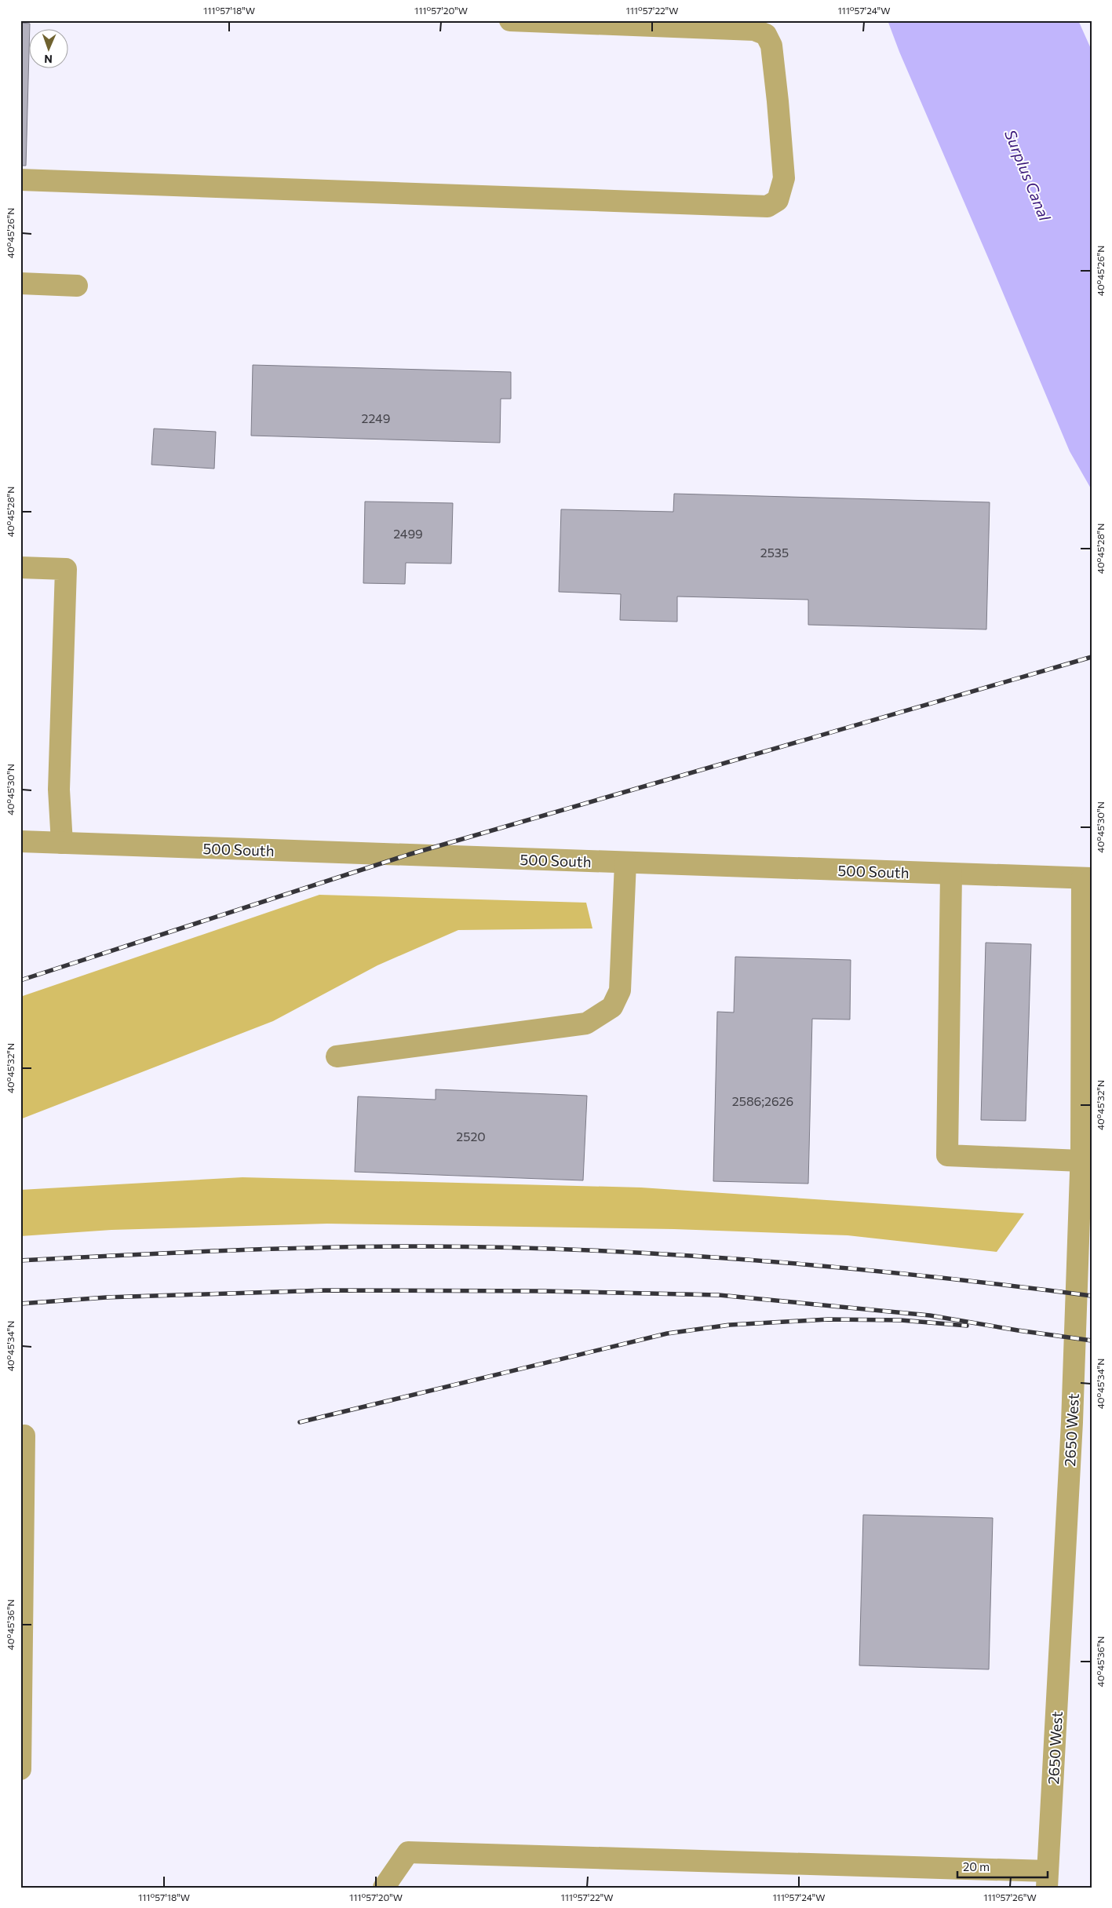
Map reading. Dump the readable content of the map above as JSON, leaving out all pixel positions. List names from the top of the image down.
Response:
{
  "streets": {
    "street": ["500 South", "2650 West"]
  },
  "crossings": [
    ["500 South", "2650 West"]
  ],
  "water": ["Surplus Canal"],
  "house_numbers": [
    "2249",
    "2499",
    "2535",
    "2586;2626",
    "2520"
  ],
  "scale_bar": "20 m",
  "north": "bottom",
  "coordinates": [
    "111°57'18\"W",
    "111°57'20\"W",
    "111°57'22\"W",
    "111°57'24\"W",
    "40°45'26\"N",
    "40°45'28\"N",
    "40°45'30\"N",
    "40°45'32\"N",
    "40°45'34\"N",
    "40°45'36\"N",
    "111°57'26\"W"
  ]
}
